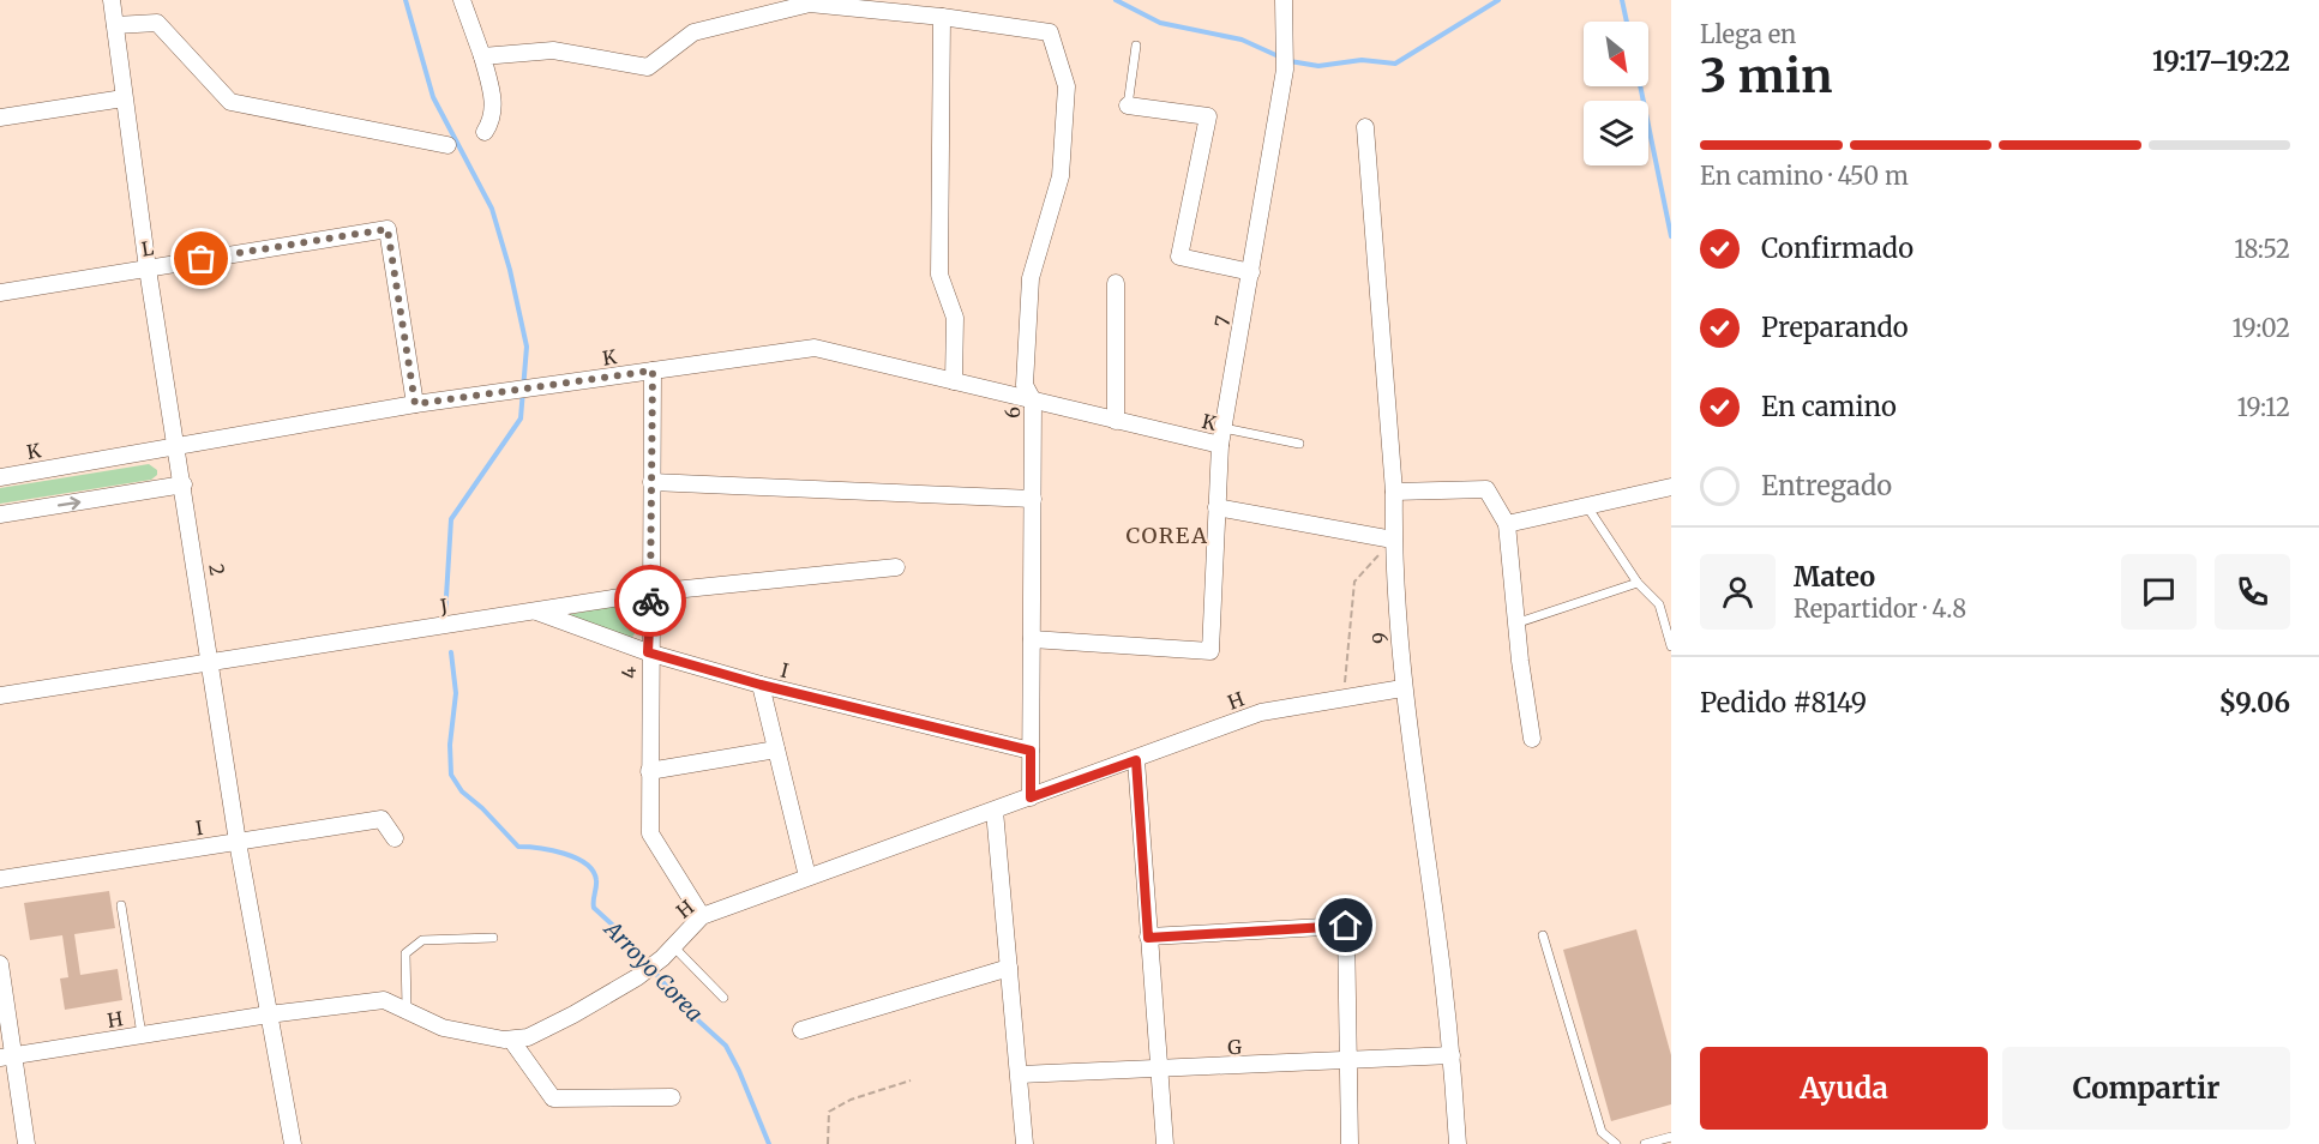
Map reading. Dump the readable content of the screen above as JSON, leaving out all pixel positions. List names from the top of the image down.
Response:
{
  "streets": {
    "street": [
      "L",
      "7",
      "K",
      "6",
      "2",
      "J",
      "9",
      "I",
      "4",
      "H",
      "G"
    ]
  },
  "crossings": [
    ["L", "K"],
    ["L", "2"],
    ["7", "K"],
    ["7", "6"],
    ["K", "6"],
    ["K", "2"],
    ["K", "4"],
    ["6", "I"],
    ["6", "H"],
    ["2", "J"],
    ["2", "I"],
    ["2", "H"],
    ["J", "I"],
    ["J", "4"],
    ["9", "H"],
    ["9", "G"],
    ["I", "4"],
    ["4", "H"]
  ],
  "districts": ["COREA"],
  "water": ["Arroyo Corea"],
  "north": "bottom right",
  "page": {
    "heading": ["3 min", "Llega en", "19:17–19:22"],
    "panel": [
      "Mateo",
      "Repartidor · 4.8",
      "Pedido #8149",
      "$9.06"
    ],
    "bar": "En camino · 450 m",
    "list": [
      ["Confirmado", "18:52"],
      ["Preparando", "19:02"],
      ["En camino", "19:12"],
      "Entregado"
    ],
    "buttons": ["Ayuda", "Compartir"]
  }
}
